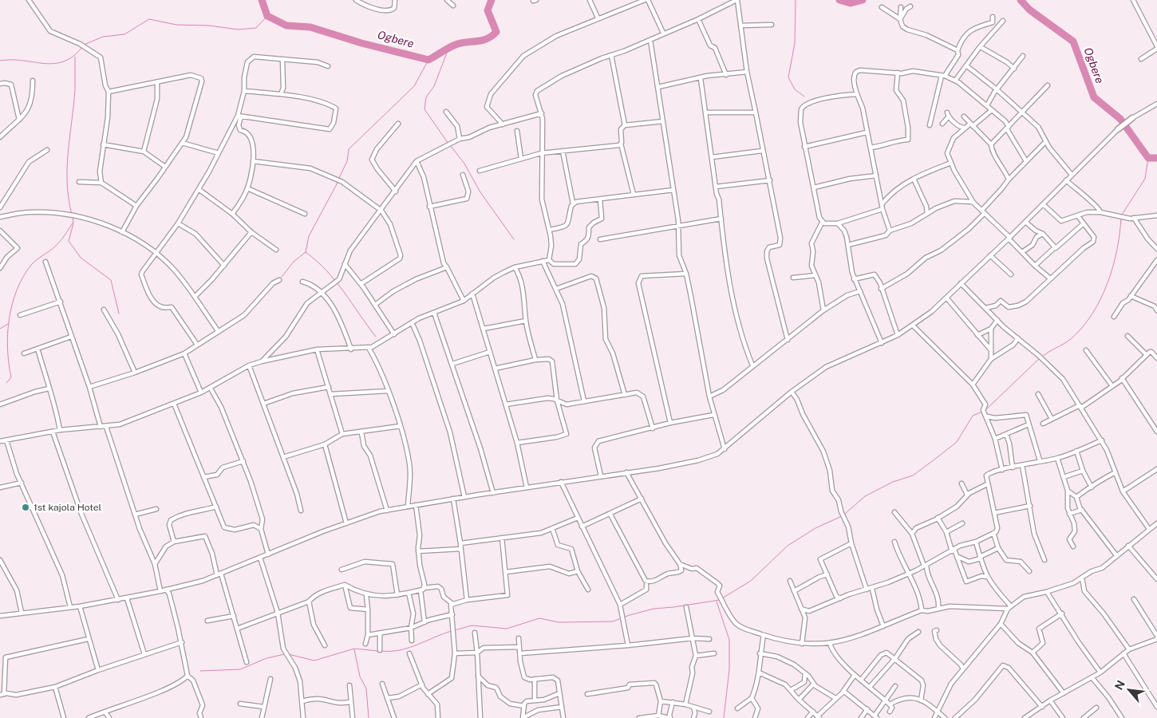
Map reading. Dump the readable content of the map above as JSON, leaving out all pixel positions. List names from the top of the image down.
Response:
{
  "water": ["Ogbere"],
  "places": ["1st kajola Hotel"],
  "north": "top left"
}
